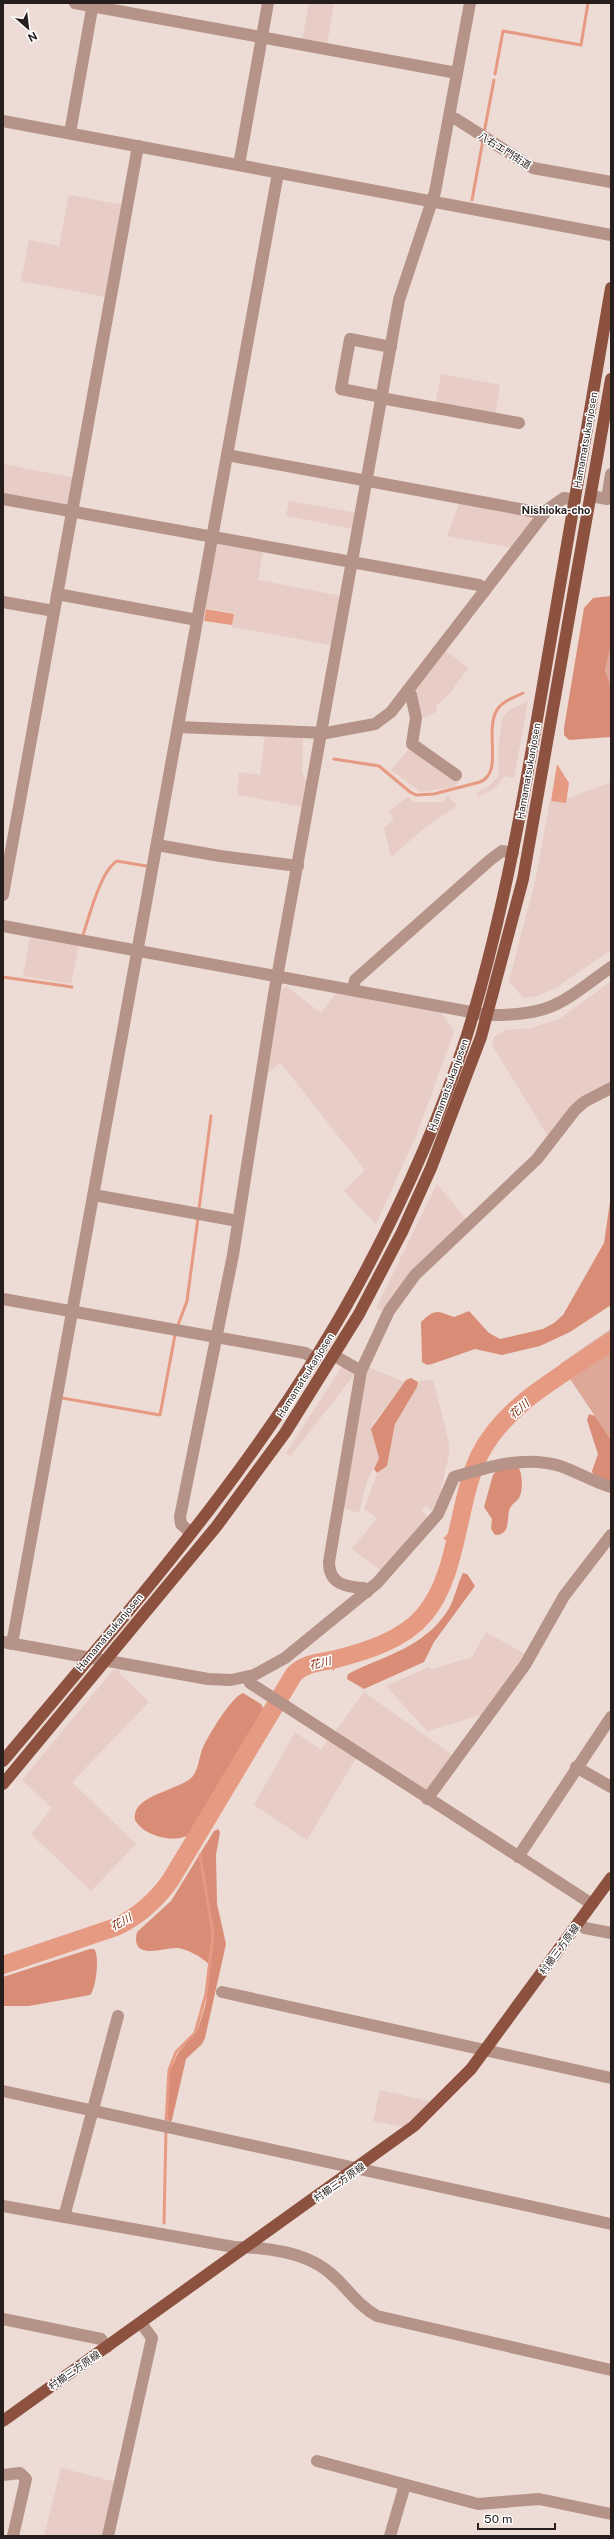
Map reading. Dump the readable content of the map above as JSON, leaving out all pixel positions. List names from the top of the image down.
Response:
{
  "streets": {
    "main road": ["Hamamatsukanjosen", "村櫛三方原線"],
    "street": ["八右エ門街道"]
  },
  "districts": ["Nishioka-cho"],
  "water": ["花川"],
  "scale_bar": "50 m",
  "north": "bottom right"
}
